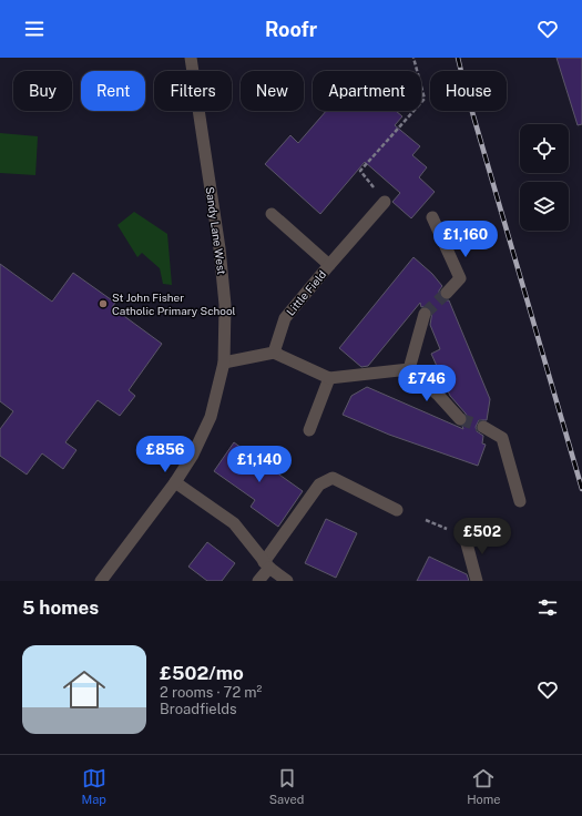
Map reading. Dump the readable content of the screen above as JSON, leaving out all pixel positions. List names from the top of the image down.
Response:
{
  "streets": {
    "street": ["Sandy Lane West", "Little Field"]
  },
  "places": ["St John Fisher Catholic Primary School"],
  "page": {
    "header": "Roofr",
    "chip": [
      "Buy",
      "Rent",
      "Filters",
      "New",
      "Apartment",
      "House"
    ],
    "price": [
      "£1,160",
      "£746",
      "£856",
      "£1,140",
      "£502"
    ],
    "heading": "5 homes",
    "list": [
      {
        "name": "£502/mo",
        "note": "2 rooms · 72 m² · Broadfields"
      }
    ],
    "tabs": ["Map", "Saved", "Home"]
  }
}
